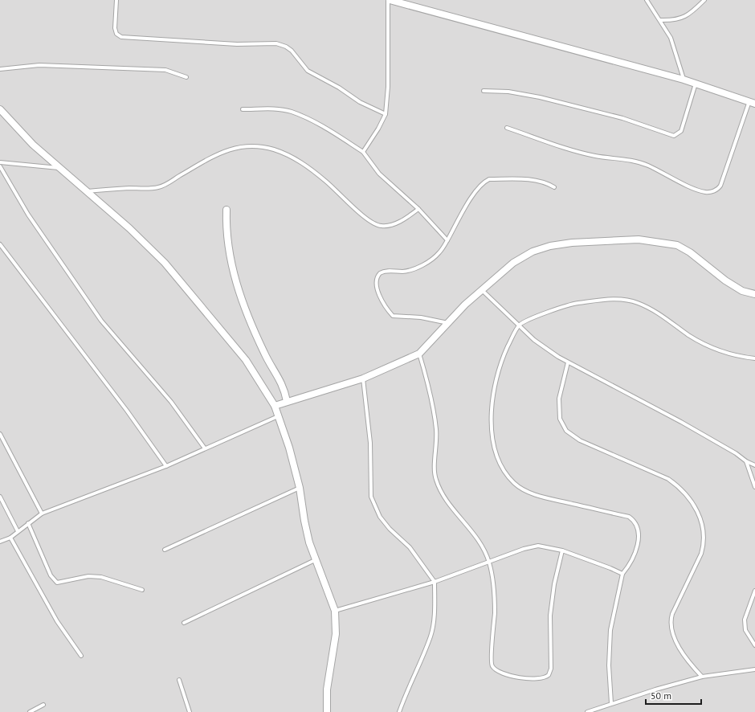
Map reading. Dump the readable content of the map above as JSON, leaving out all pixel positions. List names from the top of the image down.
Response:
{
  "scale_bar": "50 m"
}
